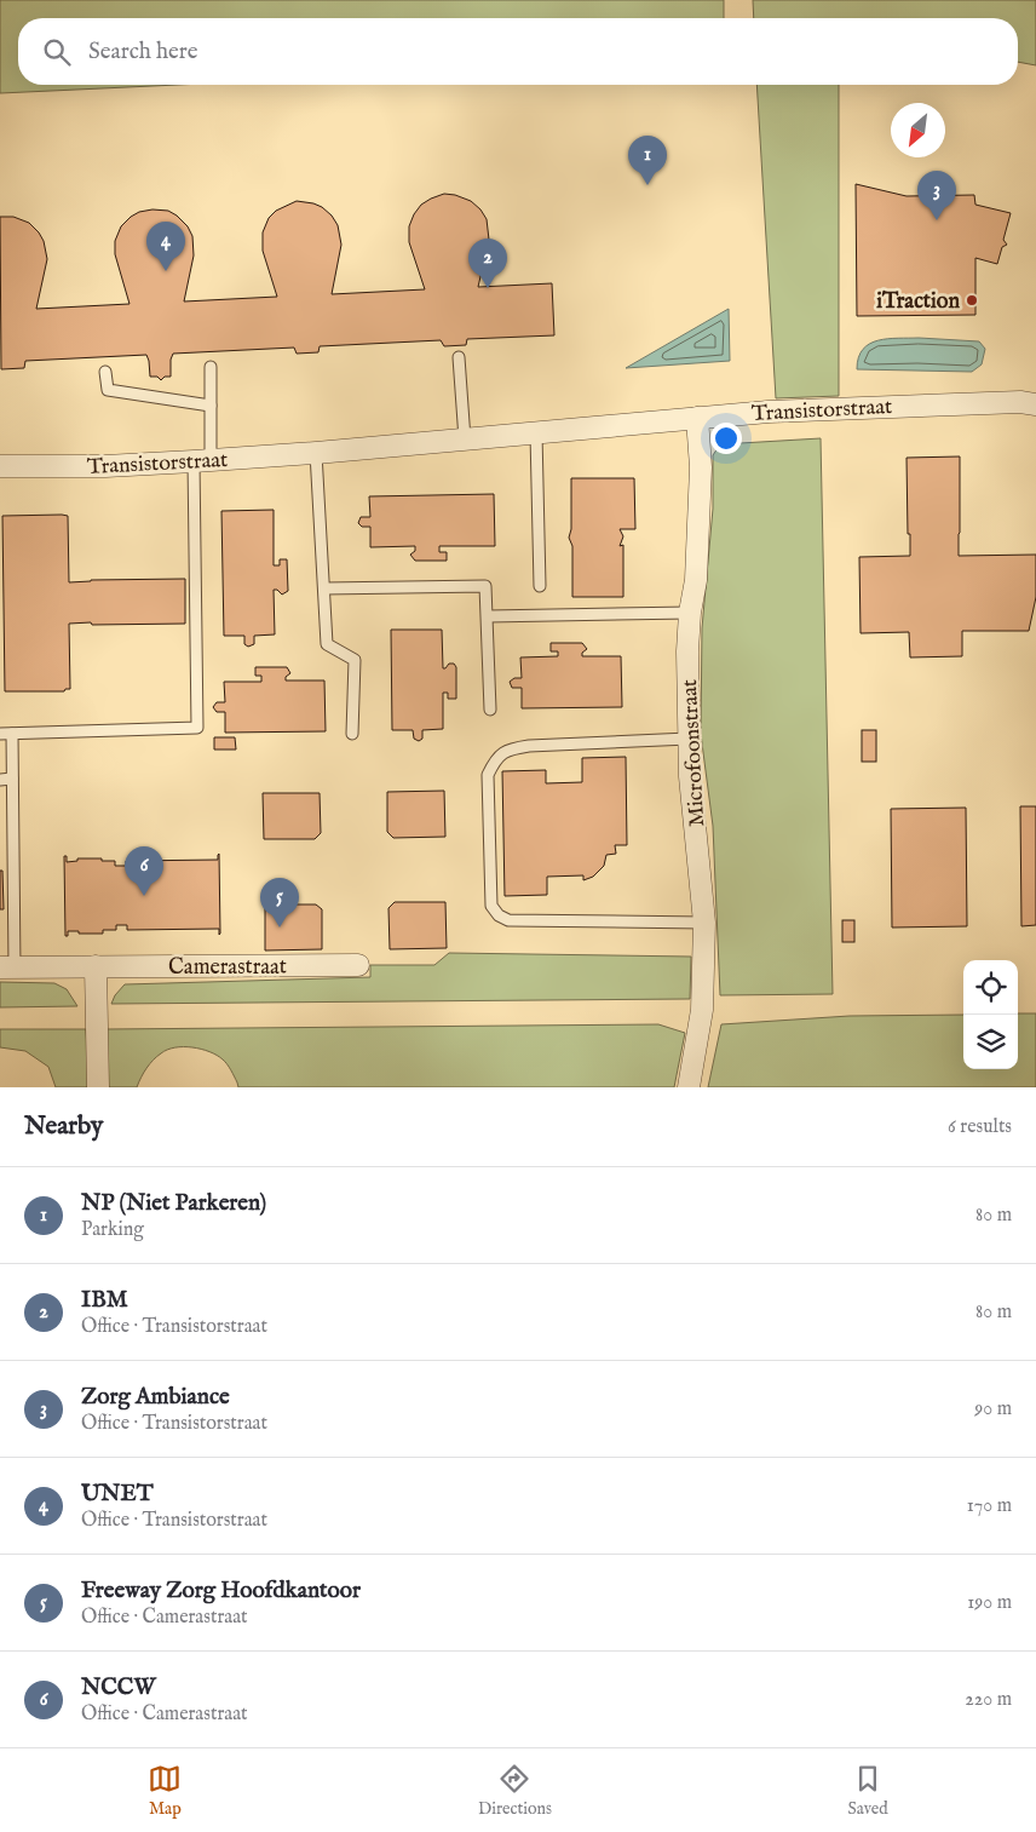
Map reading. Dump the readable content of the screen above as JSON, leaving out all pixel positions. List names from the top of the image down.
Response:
{
  "streets": {
    "street": ["Transistorstraat", "Microfoonstraat", "Camerastraat"]
  },
  "crossings": [
    ["Transistorstraat", "Microfoonstraat"]
  ],
  "places": ["iTraction"],
  "north": "bottom left",
  "page": {
    "search": "Search here",
    "pins": [
      "1",
      "3",
      "4",
      "2",
      "6",
      "5"
    ],
    "heading": ["Nearby", "6 results"],
    "list": [
      {
        "mark": "1",
        "name": "NP (Niet Parkeren)",
        "note": "Parking",
        "value": "80 m"
      },
      {
        "mark": "2",
        "name": "IBM",
        "note": "Office · Transistorstraat",
        "value": "80 m"
      },
      {
        "mark": "3",
        "name": "Zorg Ambiance",
        "note": "Office · Transistorstraat",
        "value": "90 m"
      },
      {
        "mark": "4",
        "name": "UNET",
        "note": "Office · Transistorstraat",
        "value": "170 m"
      },
      {
        "mark": "5",
        "name": "Freeway Zorg Hoofdkantoor",
        "note": "Office · Camerastraat",
        "value": "190 m"
      },
      {
        "mark": "6",
        "name": "NCCW",
        "note": "Office · Camerastraat",
        "value": "220 m"
      }
    ],
    "nav": ["Map", "Directions", "Saved"]
  }
}
